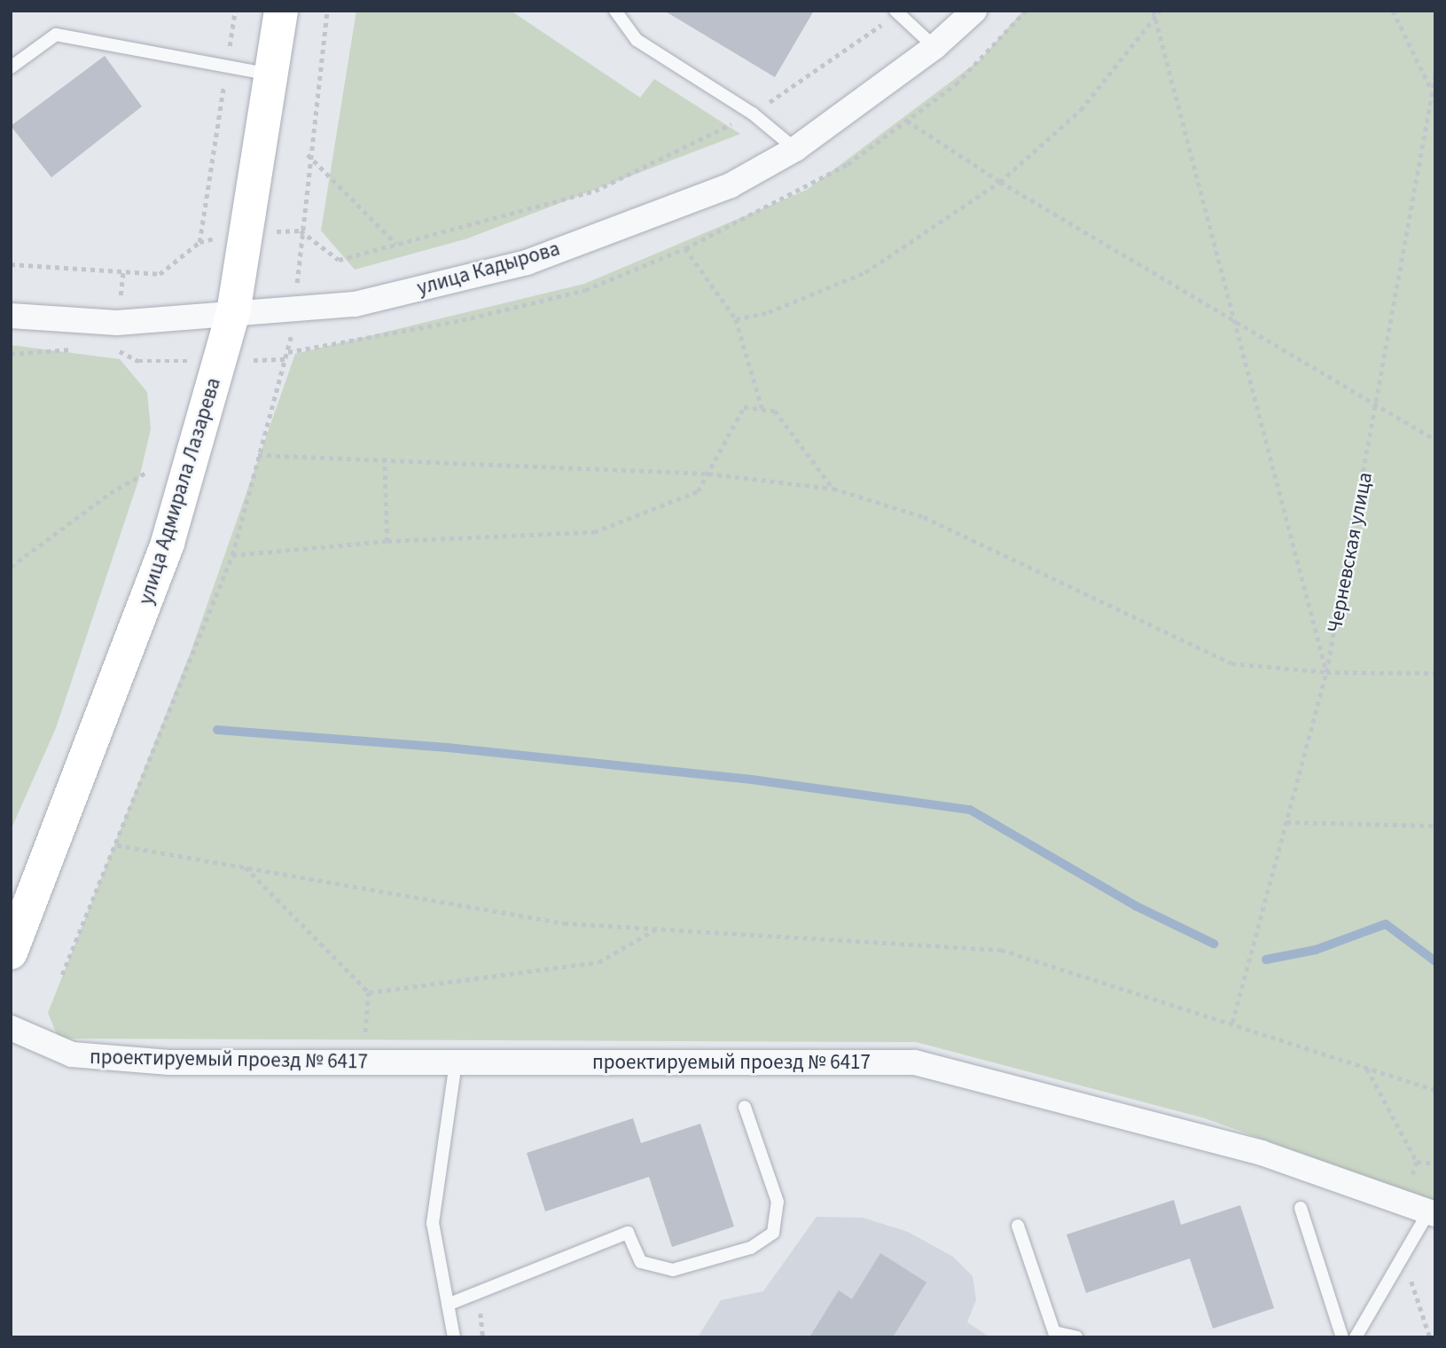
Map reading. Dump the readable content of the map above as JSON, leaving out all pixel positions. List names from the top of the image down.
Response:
{
  "streets": {
    "street": ["улица Кадырова", "улица Адмирала Лазарева", "проектируемый проезд № 6417"],
    "path": ["Черневская улица"]
  },
  "crossings": [
    ["улица Кадырова", "улица Адмирала Лазарева"]
  ]
}
